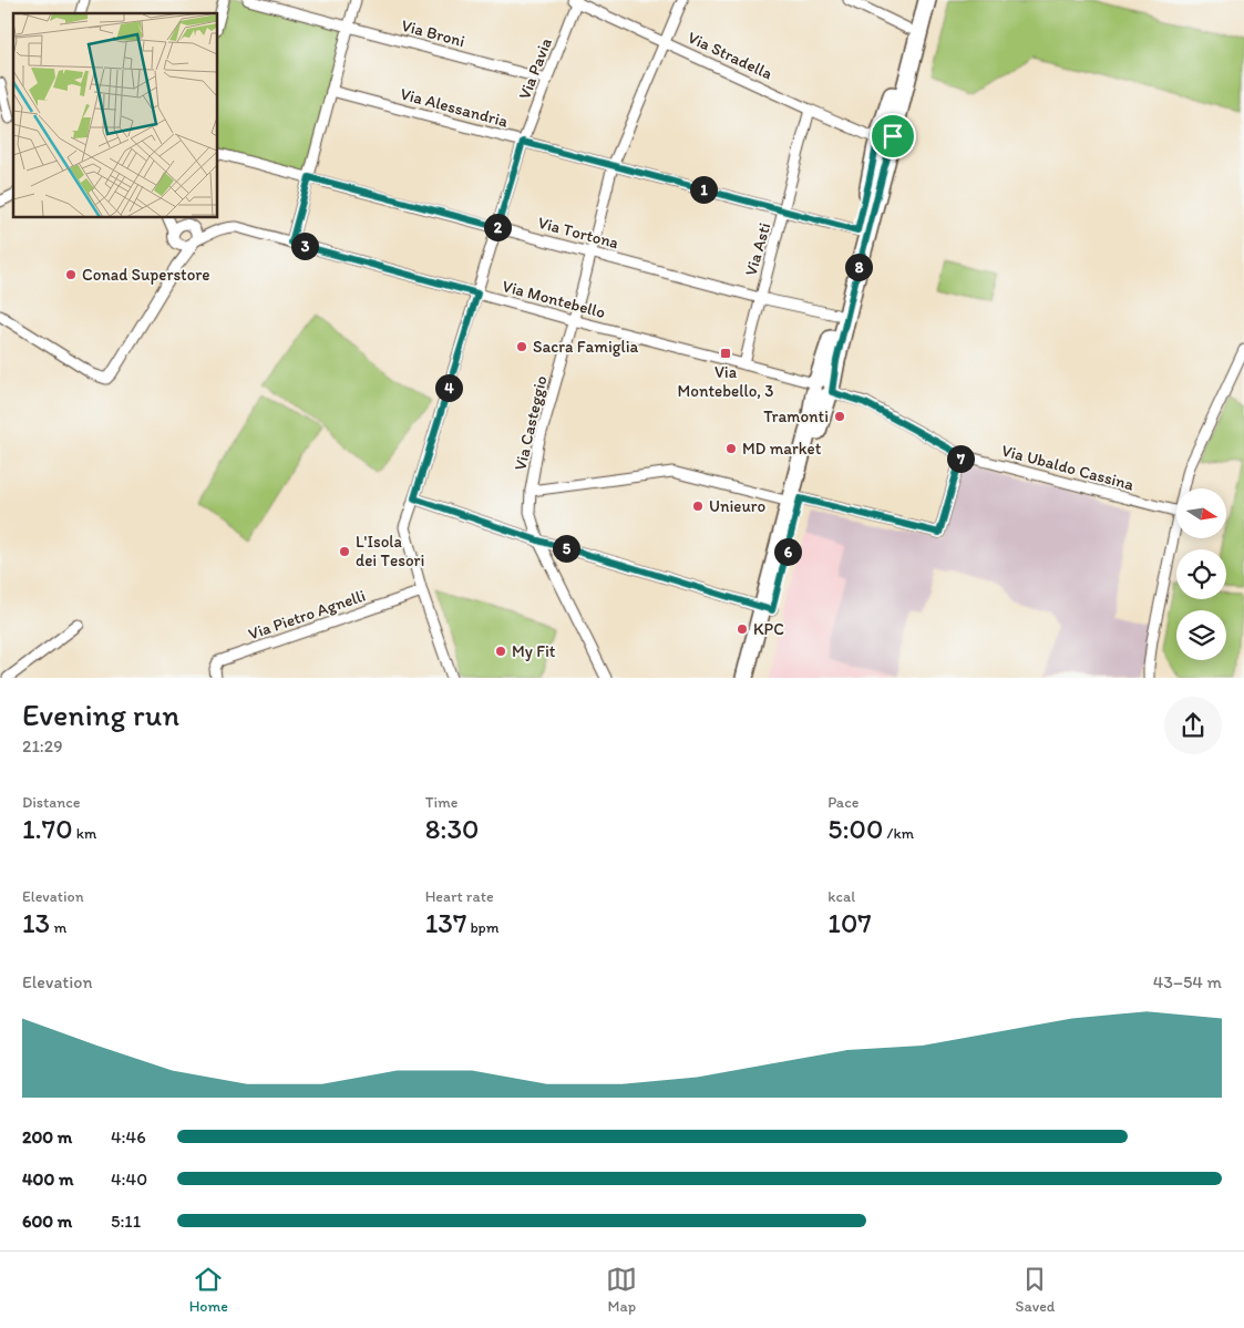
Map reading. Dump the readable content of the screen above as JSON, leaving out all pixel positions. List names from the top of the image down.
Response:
{
  "streets": {
    "street": [
      "Via Broni",
      "Via Stradella",
      "Via Pavia",
      "Via Alessandria",
      "Via Tortona",
      "Via Asti",
      "Via Montebello",
      "Via Casteggio",
      "Via Ubaldo Cassina",
      "Via Pietro Agnelli"
    ]
  },
  "crossings": [
    ["Via Broni", "Via Pavia"],
    ["Via Stradella", "Via Pavia"],
    ["Via Stradella", "Via Asti"],
    ["Via Stradella", "Via Casteggio"],
    ["Via Pavia", "Via Alessandria"],
    ["Via Pavia", "Via Tortona"],
    ["Via Pavia", "Via Montebello"],
    ["Via Pavia", "Via Pietro Agnelli"],
    ["Via Alessandria", "Via Asti"],
    ["Via Alessandria", "Via Casteggio"],
    ["Via Tortona", "Via Asti"],
    ["Via Tortona", "Via Casteggio"],
    ["Via Asti", "Via Montebello"],
    ["Via Montebello", "Via Casteggio"],
    ["Via Montebello", "Via Ubaldo Cassina"]
  ],
  "places": {
    "other": [
      "Conad Superstore",
      "Sacra Famiglia",
      "Tramonti",
      "MD market",
      "Unieuro",
      "L'Isola dei Tesori",
      "KPC",
      "My Fit"
    ],
    "transit": ["Via Montebello, 3"]
  },
  "north": "right",
  "page": {
    "pins": [
      "1",
      "2",
      "3",
      "8",
      "4",
      "7",
      "5",
      "6"
    ],
    "heading": ["Evening run", "21:29"],
    "stats": [
      ["Distance", "1.70 km"],
      ["Time", "8:30"],
      ["Pace", "5:00 /km"],
      ["Elevation", "13 m"],
      ["Heart rate", "137 bpm"],
      ["kcal", "107"]
    ],
    "chart": ["Elevation", "43–54 m"],
    "list": [
      {
        "name": "200 m",
        "note": "4:46"
      },
      {
        "name": "400 m",
        "note": "4:40"
      },
      {
        "name": "600 m",
        "note": "5:11"
      }
    ],
    "tabs": ["Home", "Map", "Saved"]
  }
}
